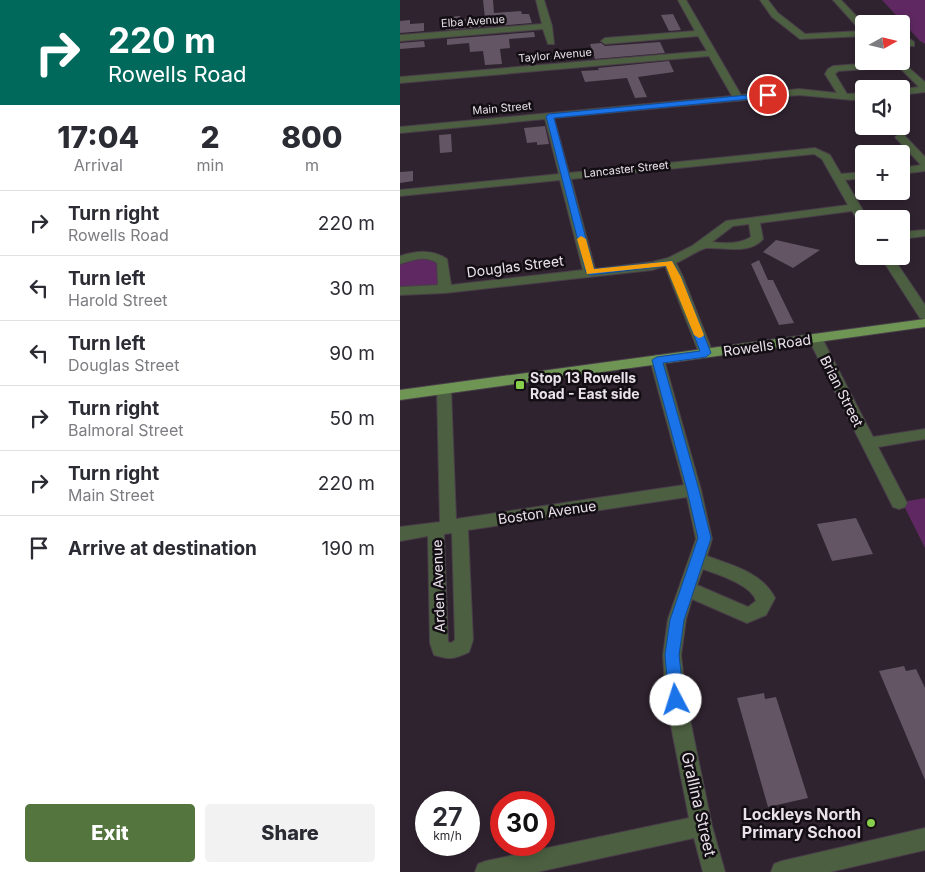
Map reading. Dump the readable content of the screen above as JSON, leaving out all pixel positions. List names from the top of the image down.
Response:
{
  "streets": {
    "main road": ["Rowells Road"],
    "street": [
      "Elba Avenue",
      "Taylor Avenue",
      "Main Street",
      "Lancaster Street",
      "Douglas Street",
      "Brian Street",
      "Boston Avenue",
      "Arden Avenue",
      "Grallina Street"
    ]
  },
  "crossings": [
    ["Rowells Road", "Brian Street"],
    ["Rowells Road", "Arden Avenue"],
    ["Rowells Road", "Grallina Street"],
    ["Boston Avenue", "Arden Avenue"],
    ["Boston Avenue", "Grallina Street"]
  ],
  "places": {
    "transit": ["Stop 13 Rowells Road - East side"],
    "other": ["Lockleys North Primary School"]
  },
  "north": "right",
  "page": {
    "turn": ["220 m", "Rowells Road"],
    "map_buttons": ["+", "−"],
    "eta": [
      "17:04",
      "Arrival",
      "2",
      "min",
      "800",
      "m"
    ],
    "list": [
      {
        "name": "Turn right",
        "note": "Rowells Road",
        "value": "220 m"
      },
      {
        "name": "Turn left",
        "note": "Harold Street",
        "value": "30 m"
      },
      {
        "name": "Turn left",
        "note": "Douglas Street",
        "value": "90 m"
      },
      {
        "name": "Turn right",
        "note": "Balmoral Street",
        "value": "50 m"
      },
      {
        "name": "Turn right",
        "note": "Main Street",
        "value": "220 m"
      },
      {
        "name": "Arrive at destination",
        "value": "190 m"
      }
    ],
    "speed": "27 km/h",
    "limit": "30",
    "buttons": ["Exit", "Share"]
  }
}
